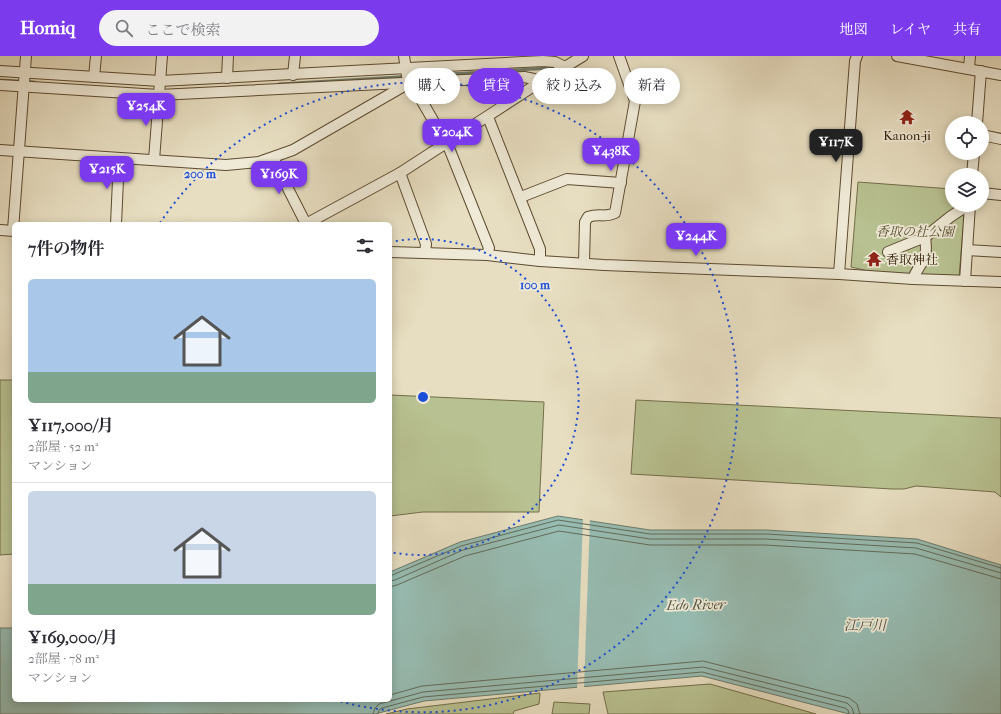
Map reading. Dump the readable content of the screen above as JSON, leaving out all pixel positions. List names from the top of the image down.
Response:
{
  "water": ["Edo River", "江戸川"],
  "parks": ["香取の社公園"],
  "places": {
    "temple": ["Kanon-ji", "香取神社"]
  },
  "page": {
    "header": "Homiq",
    "search": "ここで検索",
    "nav": ["地図", "レイヤ", "共有"],
    "chip": [
      "購入",
      "賃貸",
      "絞り込み",
      "新着"
    ],
    "price": [
      "¥254K",
      "¥204K",
      "¥117K",
      "¥438K",
      "¥215K",
      "¥169K",
      "¥244K"
    ],
    "heading": "7件の物件",
    "list": [
      {
        "name": "¥117,000/月",
        "note": "2部屋 · 52 m² · マンション"
      },
      {
        "name": "¥169,000/月",
        "note": "2部屋 · 78 m² · マンション"
      }
    ]
  },
  "rings": ["200 m", "100 m"]
}
